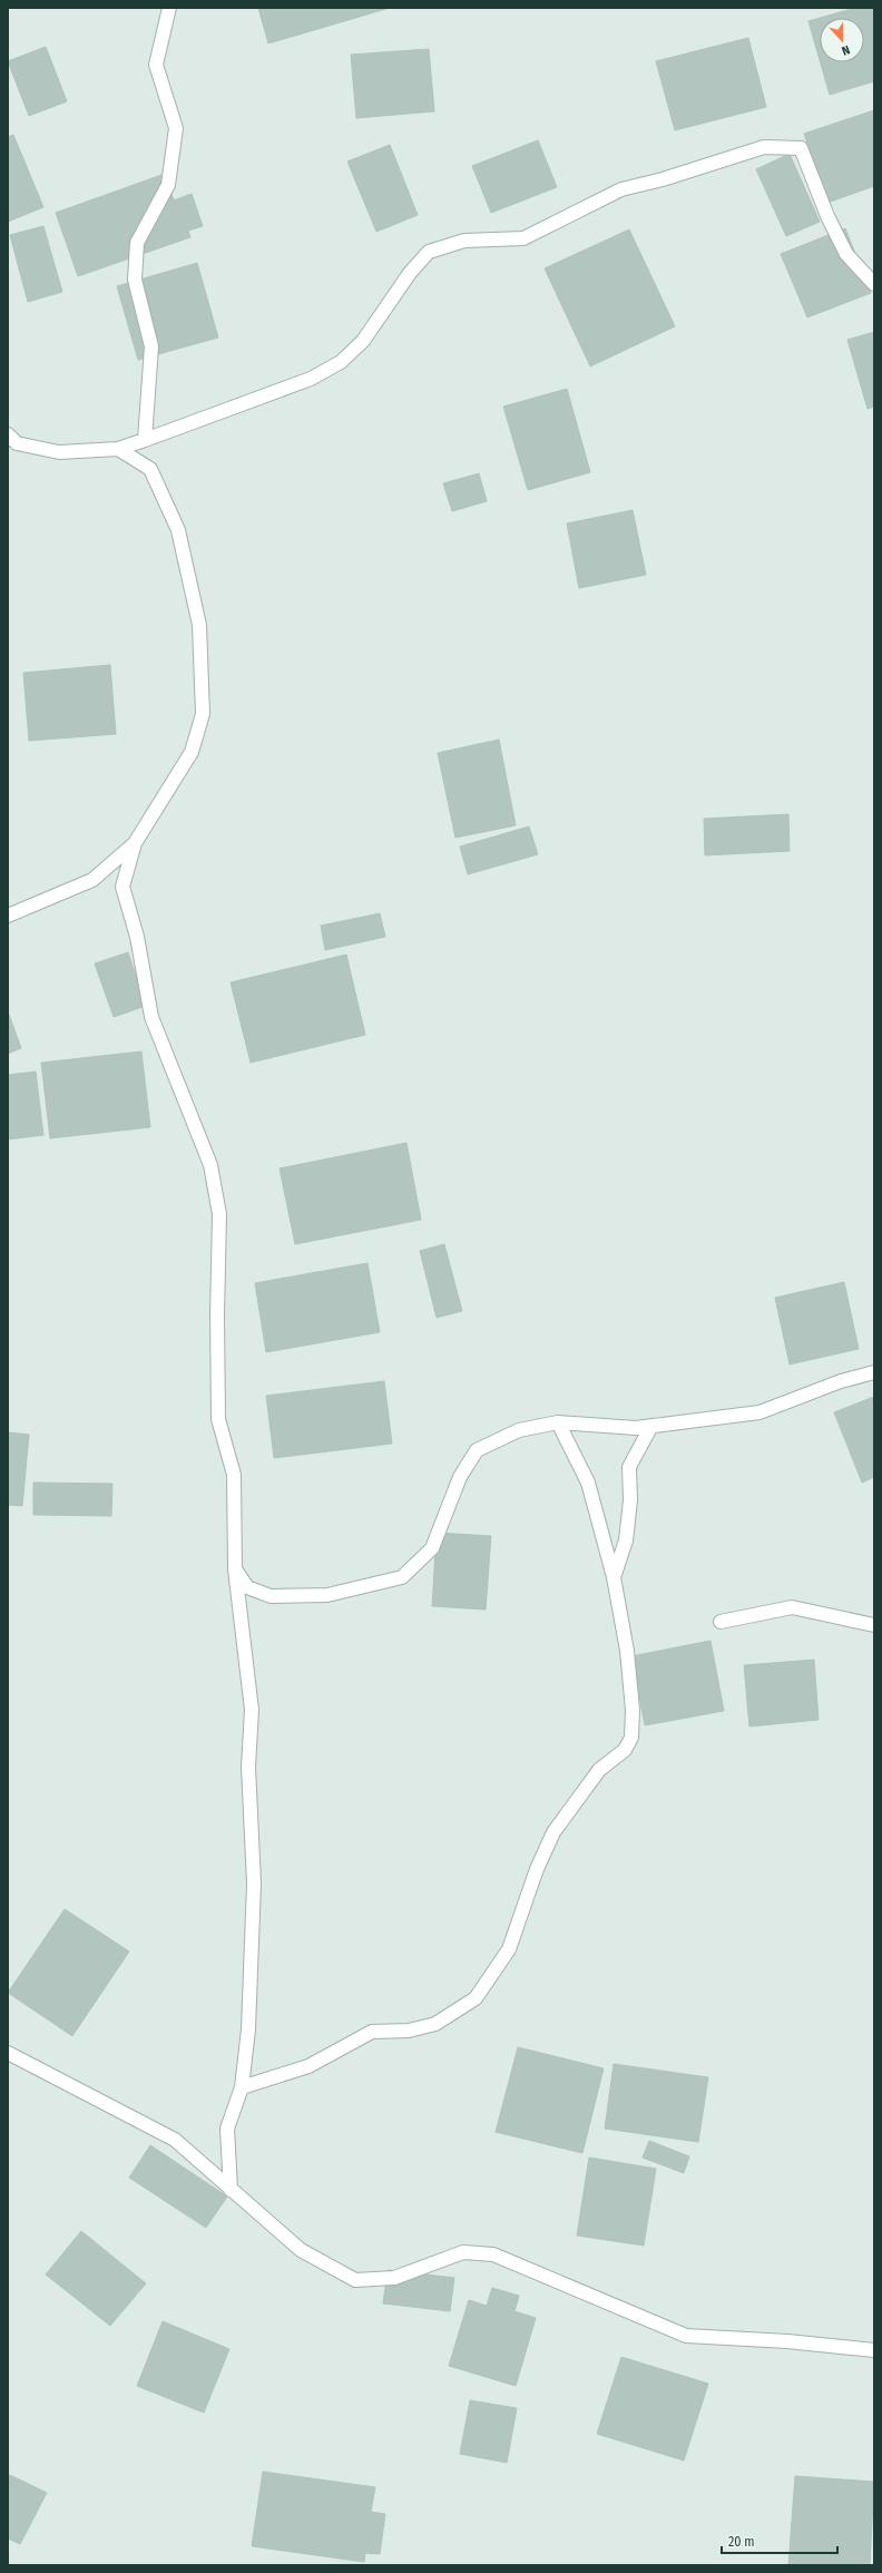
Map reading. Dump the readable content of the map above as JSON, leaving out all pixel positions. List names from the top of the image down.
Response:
{
  "scale_bar": "20 m",
  "north": "bottom"
}
